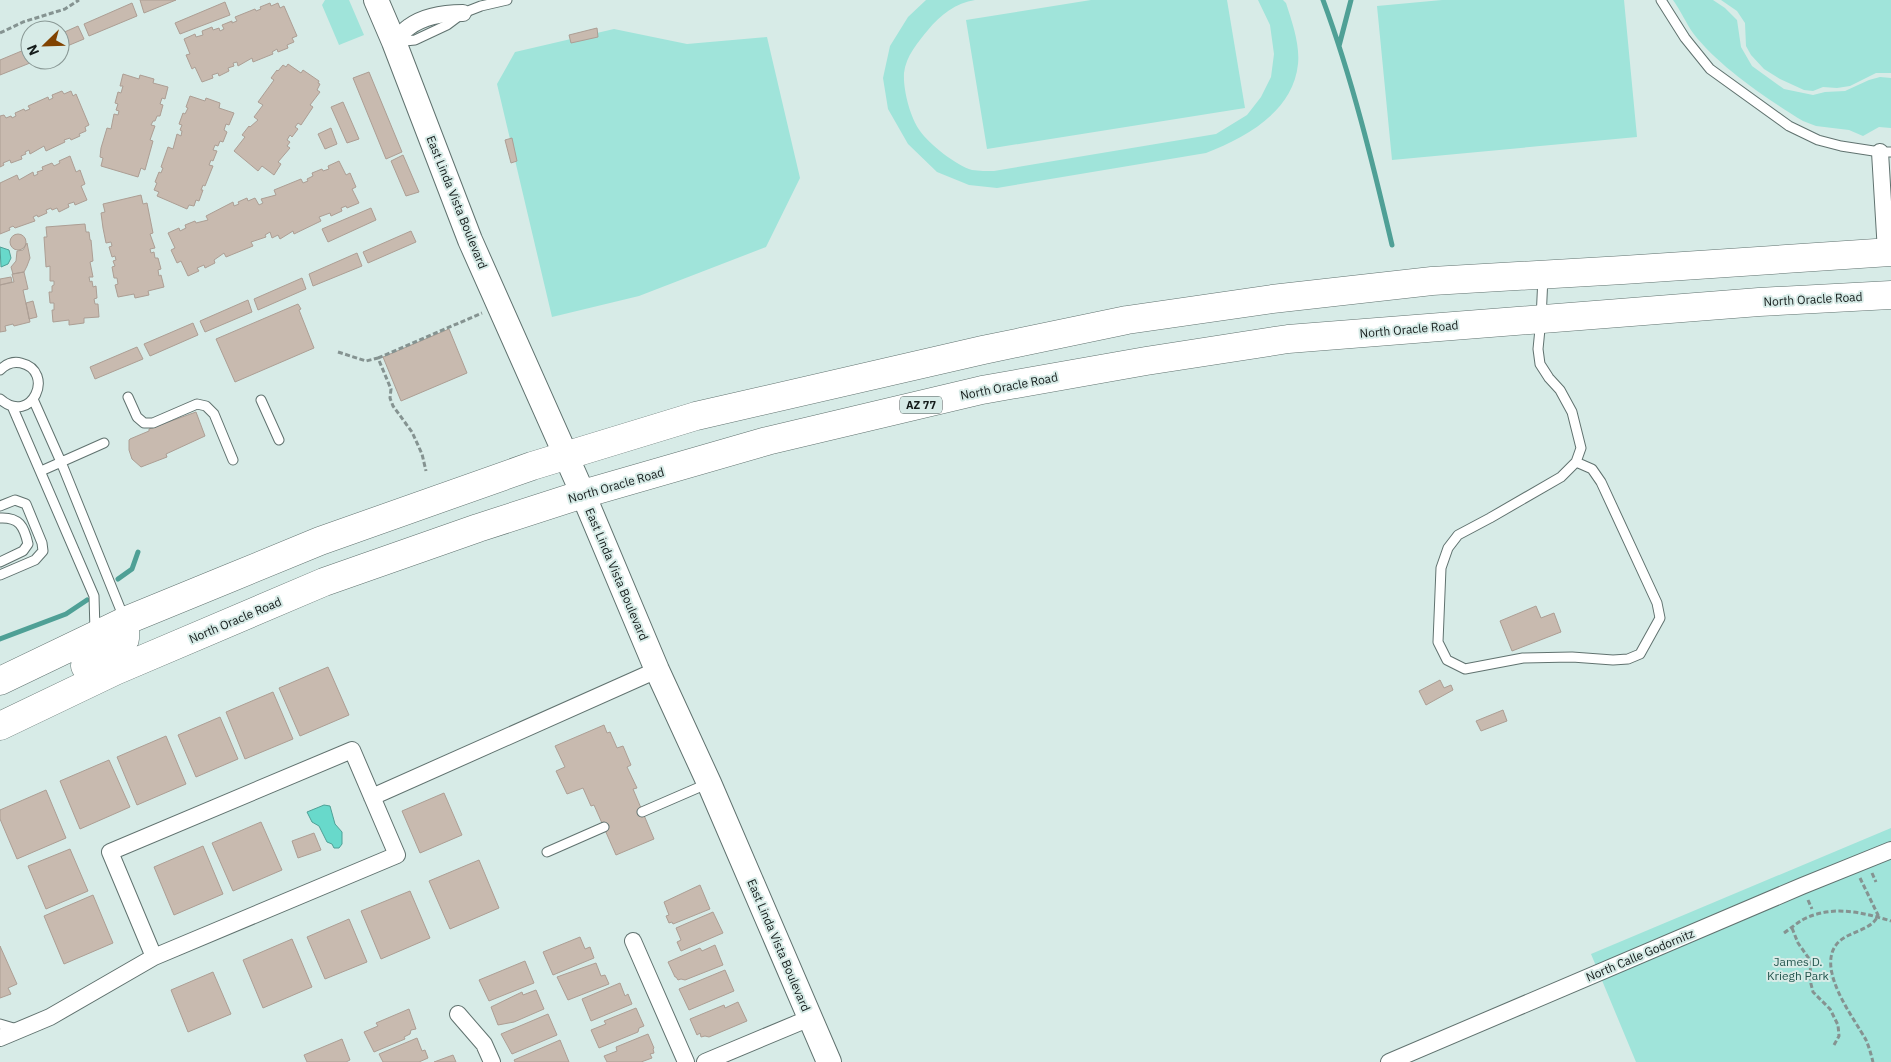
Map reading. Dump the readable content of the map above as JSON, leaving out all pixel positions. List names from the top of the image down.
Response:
{
  "streets": {
    "highway": ["North Oracle Road", "AZ 77"],
    "street": ["East Linda Vista Boulevard", "North Calle Godornitz"]
  },
  "crossings": [
    ["East Linda Vista Boulevard", "North Oracle Road"]
  ],
  "parks": ["James D. Kriegh Park"],
  "north": "bottom left"
}
